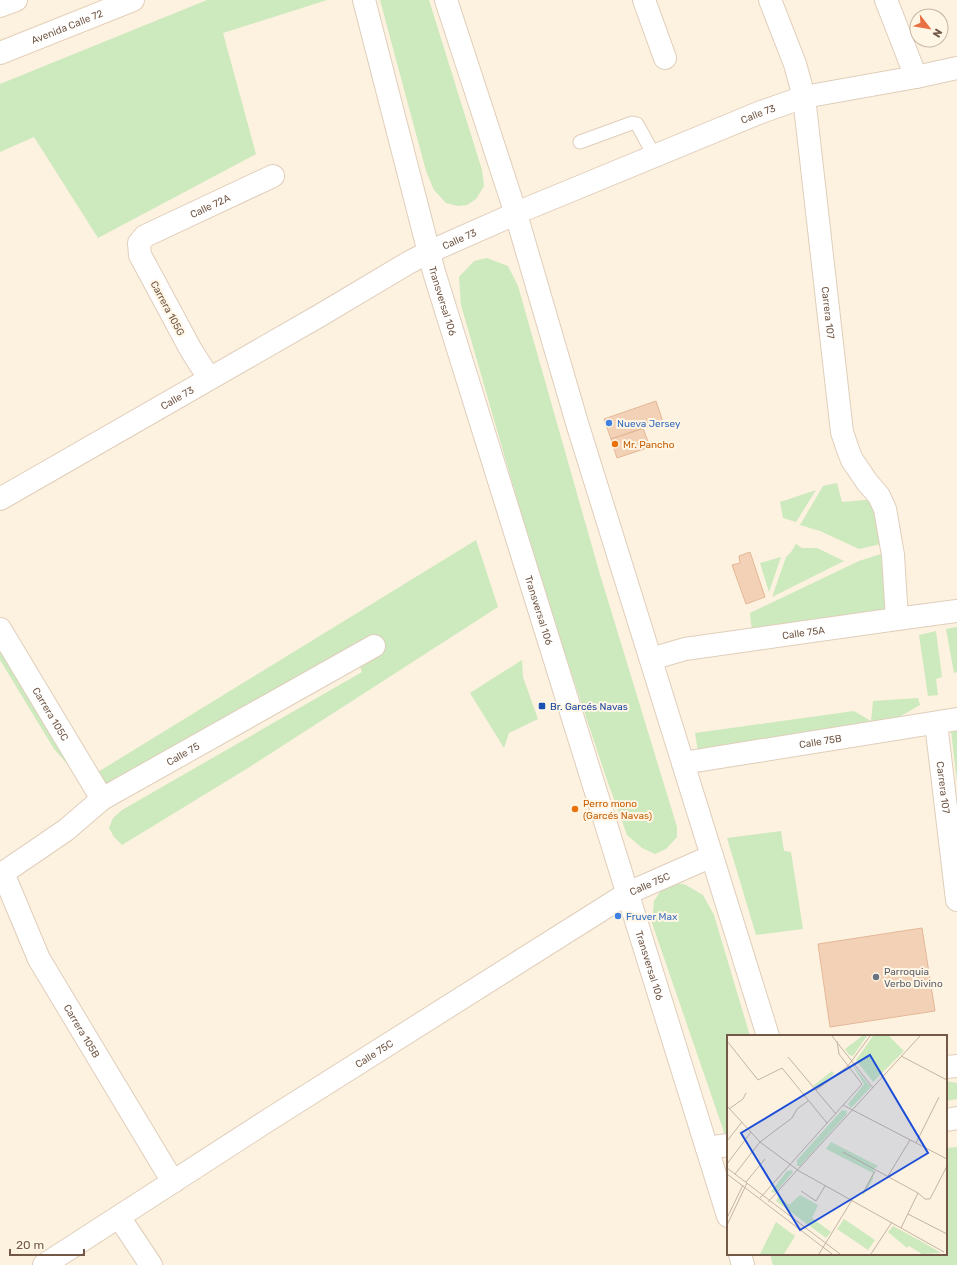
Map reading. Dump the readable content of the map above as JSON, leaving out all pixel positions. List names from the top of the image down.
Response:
{
  "streets": {
    "street": [
      "Avenida Calle 72",
      "Calle 73",
      "Calle 72A",
      "Transversal 106",
      "Carrera 105G",
      "Carrera 107",
      "Calle 75A",
      "Carrera 105C",
      "Calle 75B",
      "Calle 75",
      "Calle 75C",
      "Carrera 105B"
    ]
  },
  "crossings": [
    ["Calle 73", "Transversal 106"],
    ["Calle 73", "Carrera 105G"],
    ["Calle 73", "Carrera 107"],
    ["Calle 72A", "Carrera 105G"],
    ["Transversal 106", "Calle 75C"],
    ["Carrera 107", "Calle 75A"],
    ["Carrera 107", "Calle 75B"],
    ["Carrera 105C", "Calle 75"],
    ["Calle 75", "Carrera 105B"],
    ["Calle 75C", "Carrera 105B"]
  ],
  "places": {
    "other": [
      "Nueva Jersey",
      "Mr. Pancho",
      "Perro mono (Garcés Navas)",
      "Fruver Max",
      "Parroquia Verbo Divino"
    ],
    "transit": ["Br. Garcés Navas"]
  },
  "scale_bar": "20 m",
  "north": "bottom right"
}
